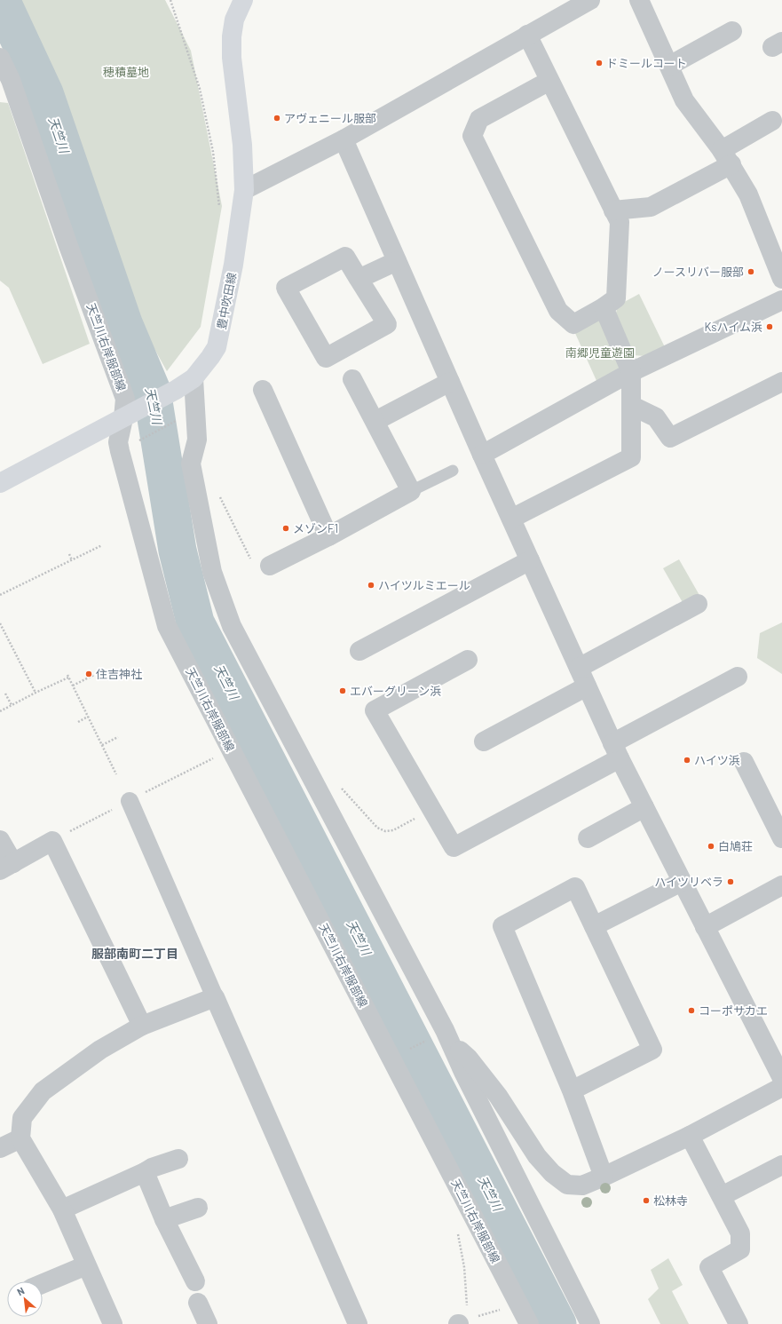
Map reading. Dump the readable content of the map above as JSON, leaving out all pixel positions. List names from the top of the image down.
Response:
{
  "streets": {
    "main road": ["豊中吹田線"],
    "street": ["天竺川右岸服部線"]
  },
  "crossings": [
    ["豊中吹田線", "天竺川右岸服部線"]
  ],
  "districts": ["服部南町二丁目"],
  "water": ["天竺川"],
  "parks": ["穂積墓地", "南郷児童遊園"],
  "places": [
    "ドミールコート",
    "アヴェニール服部",
    "ノースリバー服部",
    "Ksハイム浜",
    "メゾンF1",
    "ハイツルミエール",
    "住吉神社",
    "エバーグリーン浜",
    "ハイツ浜",
    "白鳩荘",
    "ハイツリベラ",
    "コーポサカエ",
    "松林寺"
  ],
  "north": "top left"
}
